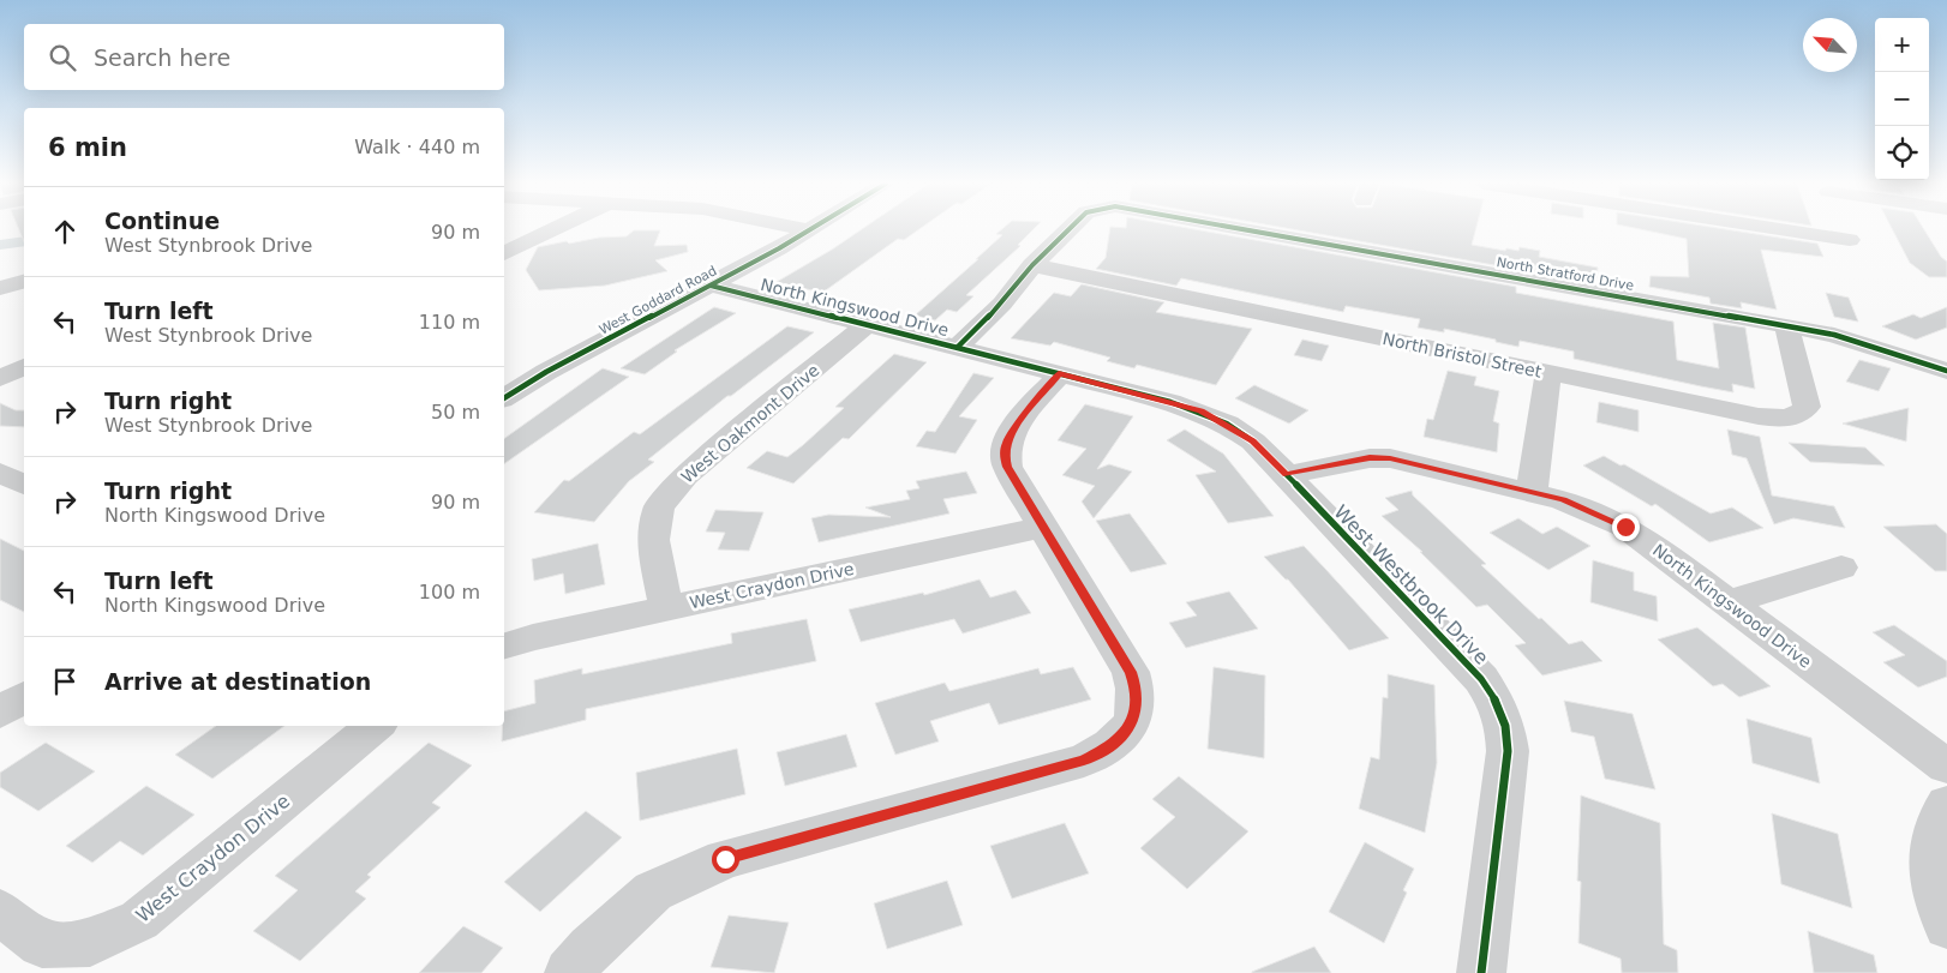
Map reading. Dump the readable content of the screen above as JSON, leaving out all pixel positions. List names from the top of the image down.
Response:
{
  "streets": {
    "street": [
      "North Stratford Drive",
      "West Goddard Road",
      "North Kingswood Drive",
      "North Bristol Street",
      "West Oakmont Drive",
      "West Westbrook Drive",
      "West Craydon Drive"
    ]
  },
  "crossings": [
    ["North Stratford Drive", "North Bristol Street"],
    ["West Goddard Road", "North Kingswood Drive"],
    ["North Kingswood Drive", "West Oakmont Drive"],
    ["North Kingswood Drive", "West Westbrook Drive"],
    ["West Oakmont Drive", "West Craydon Drive"]
  ],
  "north": "top left",
  "page": {
    "map_buttons": ["+", "−"],
    "search": "Search here",
    "heading": ["6 min", "Walk · 440 m"],
    "list": [
      ["Continue", "West Stynbrook Drive", "90 m"],
      ["Turn left", "West Stynbrook Drive", "110 m"],
      ["Turn right", "West Stynbrook Drive", "50 m"],
      ["Turn right", "North Kingswood Drive", "90 m"],
      ["Turn left", "North Kingswood Drive", "100 m"],
      "Arrive at destination"
    ]
  }
}
